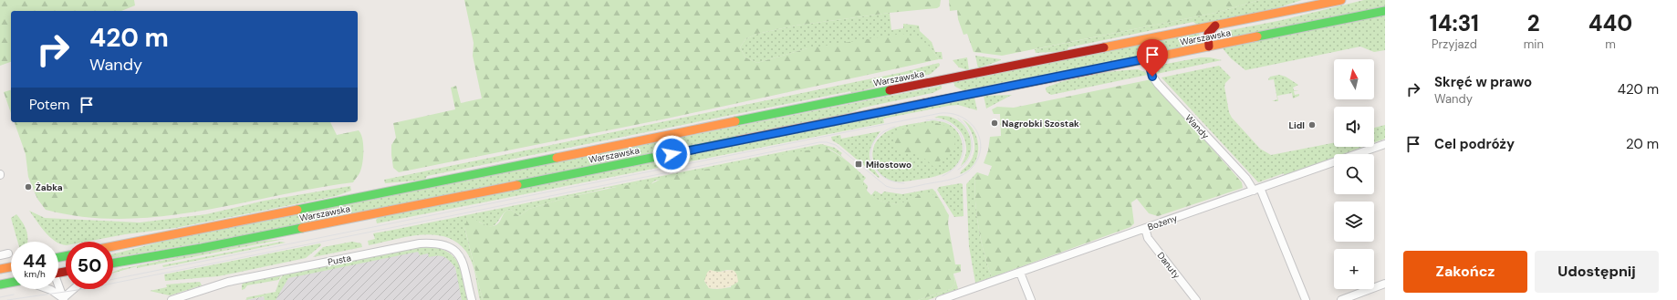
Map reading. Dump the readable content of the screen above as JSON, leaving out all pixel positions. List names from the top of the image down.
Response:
{
  "streets": {
    "main road": ["Warszawska"],
    "street": [
      "Wandy",
      "Bożeny",
      "Pusta",
      "Danuty"
    ]
  },
  "crossings": [
    ["Warszawska", "Wandy"],
    ["Wandy", "Bożeny"],
    ["Bożeny", "Danuty"]
  ],
  "places": {
    "other": ["Nagrobki Szostak", "Lidl", "Żabka"],
    "transit": ["Miłostowo"]
  },
  "north": "top",
  "page": {
    "eta": [
      "14:31",
      "Przyjazd",
      "2",
      "min",
      "440",
      "m"
    ],
    "turn": ["420 m", "Wandy"],
    "map_buttons": "+",
    "list": [
      {
        "name": "Skręć w prawo",
        "note": "Wandy",
        "value": "420 m"
      },
      {
        "name": "Cel podróży",
        "value": "20 m"
      }
    ],
    "then": "Potem",
    "speed": "44 km/h",
    "limit": "50",
    "buttons": ["Zakończ", "Udostępnij"]
  }
}
